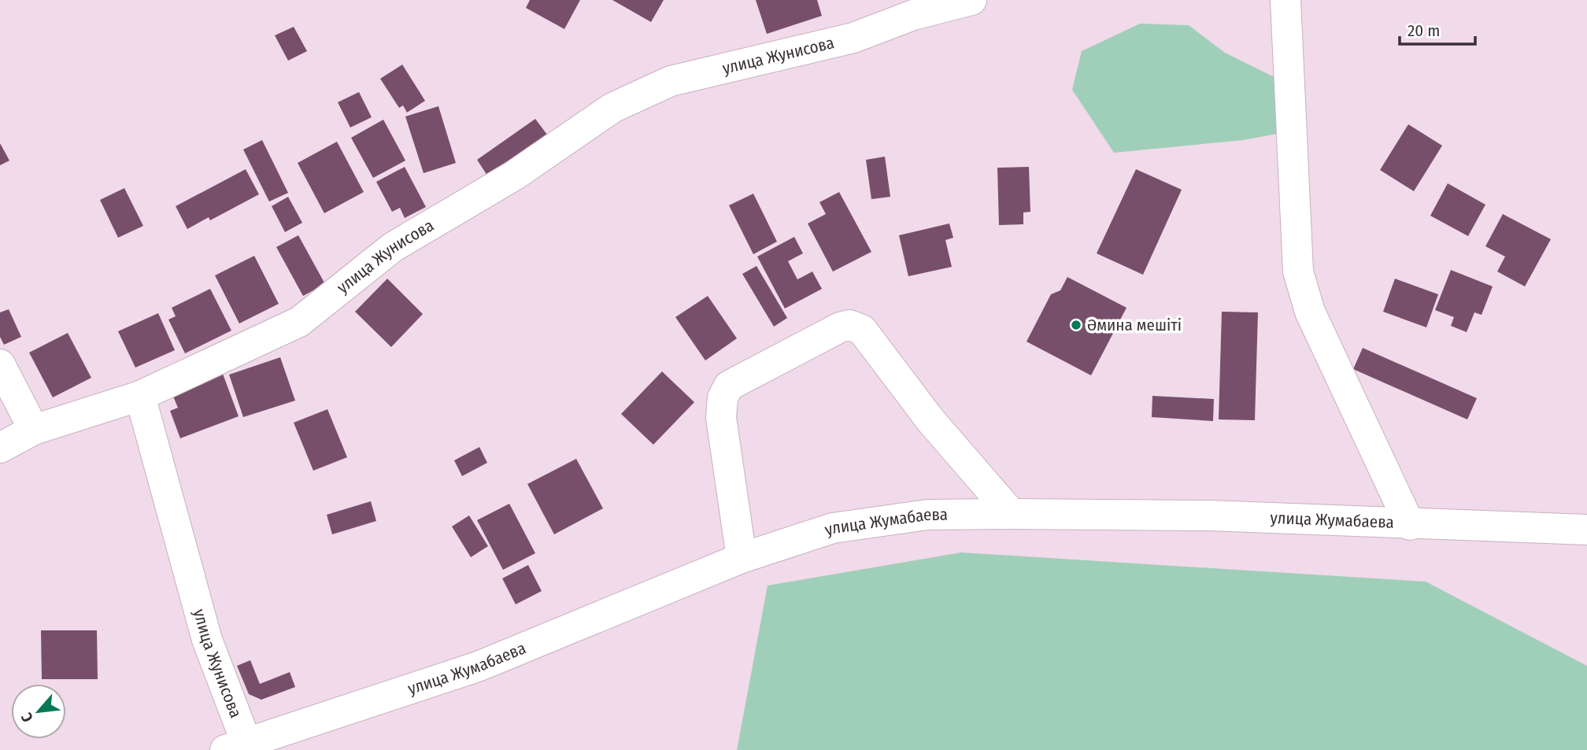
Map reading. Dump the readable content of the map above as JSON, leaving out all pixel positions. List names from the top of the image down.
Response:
{
  "streets": {
    "street": ["улица Жунисова", "улица Жумабаева"]
  },
  "crossings": [
    ["улица Жунисова", "улица Жумабаева"]
  ],
  "places": ["Әмина мешіті"],
  "scale_bar": "20 m",
  "north": "bottom left"
}
